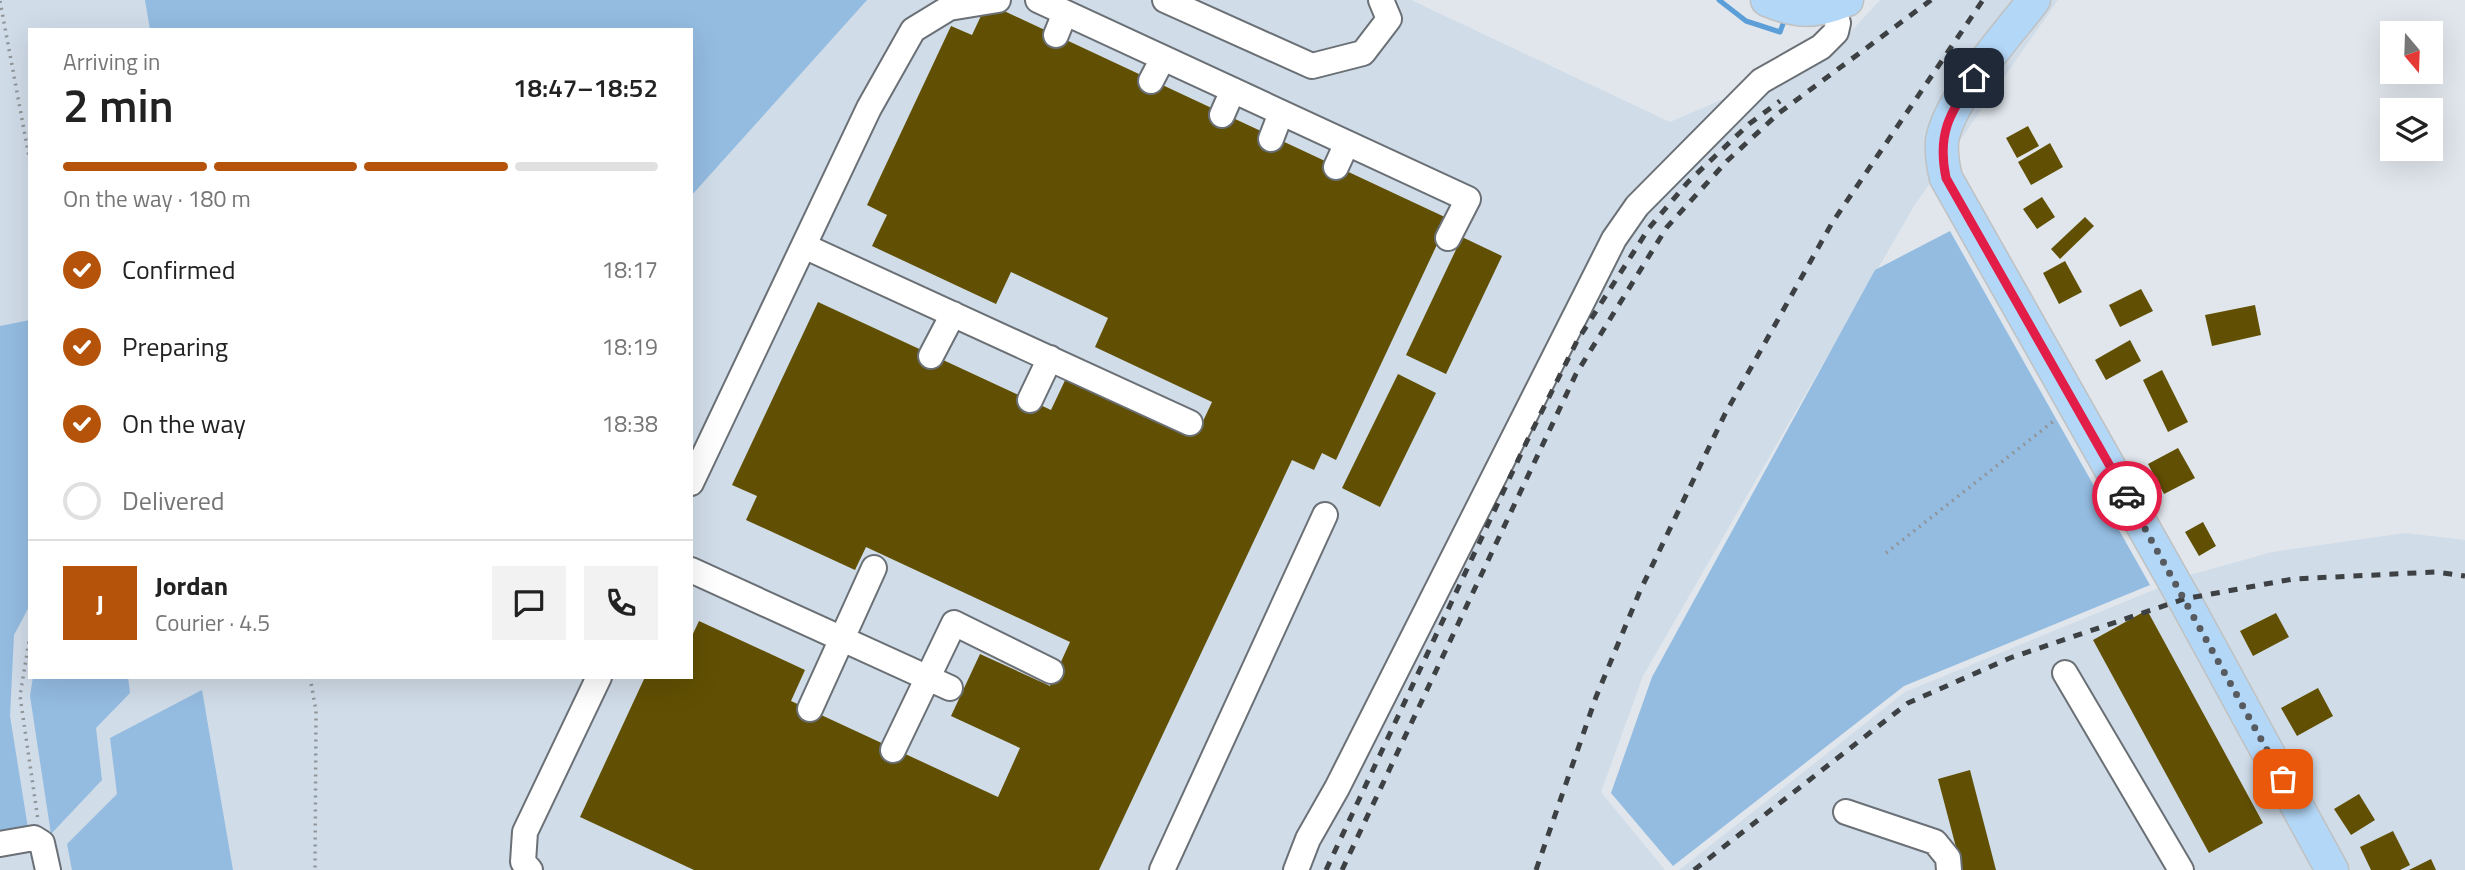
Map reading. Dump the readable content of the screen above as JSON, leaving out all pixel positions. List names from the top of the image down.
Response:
{
  "north": "bottom",
  "page": {
    "heading": ["2 min", "Arriving in", "18:47–18:52"],
    "panel": ["Jordan", "Courier · 4.5"],
    "bar": "On the way · 180 m",
    "list": [
      ["Confirmed", "18:17"],
      ["Preparing", "18:19"],
      ["On the way", "18:38"],
      "Delivered"
    ],
    "round": "J"
  }
}
